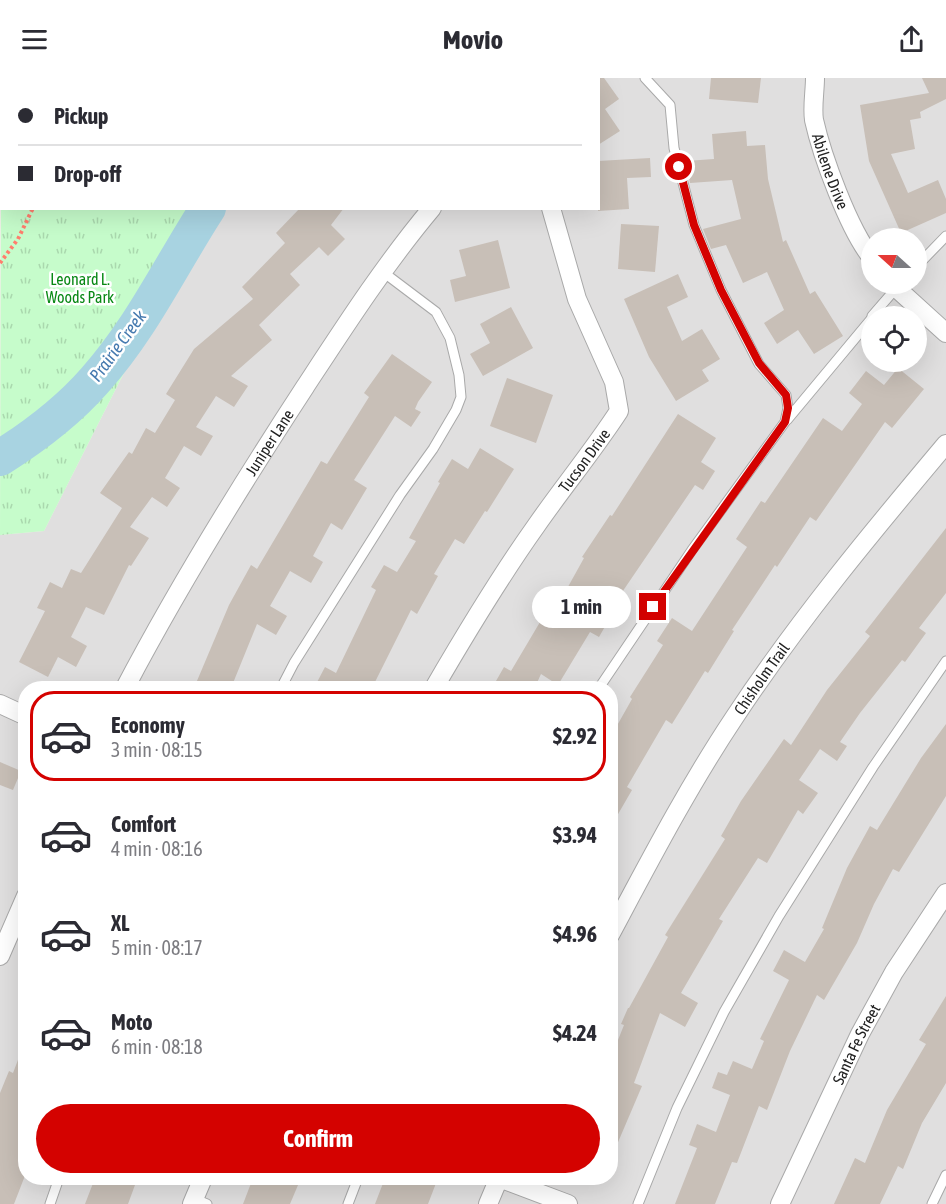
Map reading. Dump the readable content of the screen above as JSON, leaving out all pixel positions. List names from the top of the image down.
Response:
{
  "streets": {
    "street": [
      "Abilene Drive",
      "Juniper Lane",
      "Tucson Drive",
      "Chisholm Trail",
      "Santa Fe Street"
    ]
  },
  "water": ["Prairie Creek"],
  "parks": ["Leonard L. Woods Park"],
  "north": "left",
  "page": {
    "header": "Movio",
    "banner": ["Pickup", "Drop-off"],
    "bubble": "1 min",
    "list": [
      {
        "name": "Economy",
        "note": "3 min · 08:15",
        "value": "$2.92"
      },
      {
        "name": "Comfort",
        "note": "4 min · 08:16",
        "value": "$3.94"
      },
      {
        "name": "XL",
        "note": "5 min · 08:17",
        "value": "$4.96"
      },
      {
        "name": "Moto",
        "note": "6 min · 08:18",
        "value": "$4.24"
      }
    ],
    "buttons": "Confirm"
  }
}
